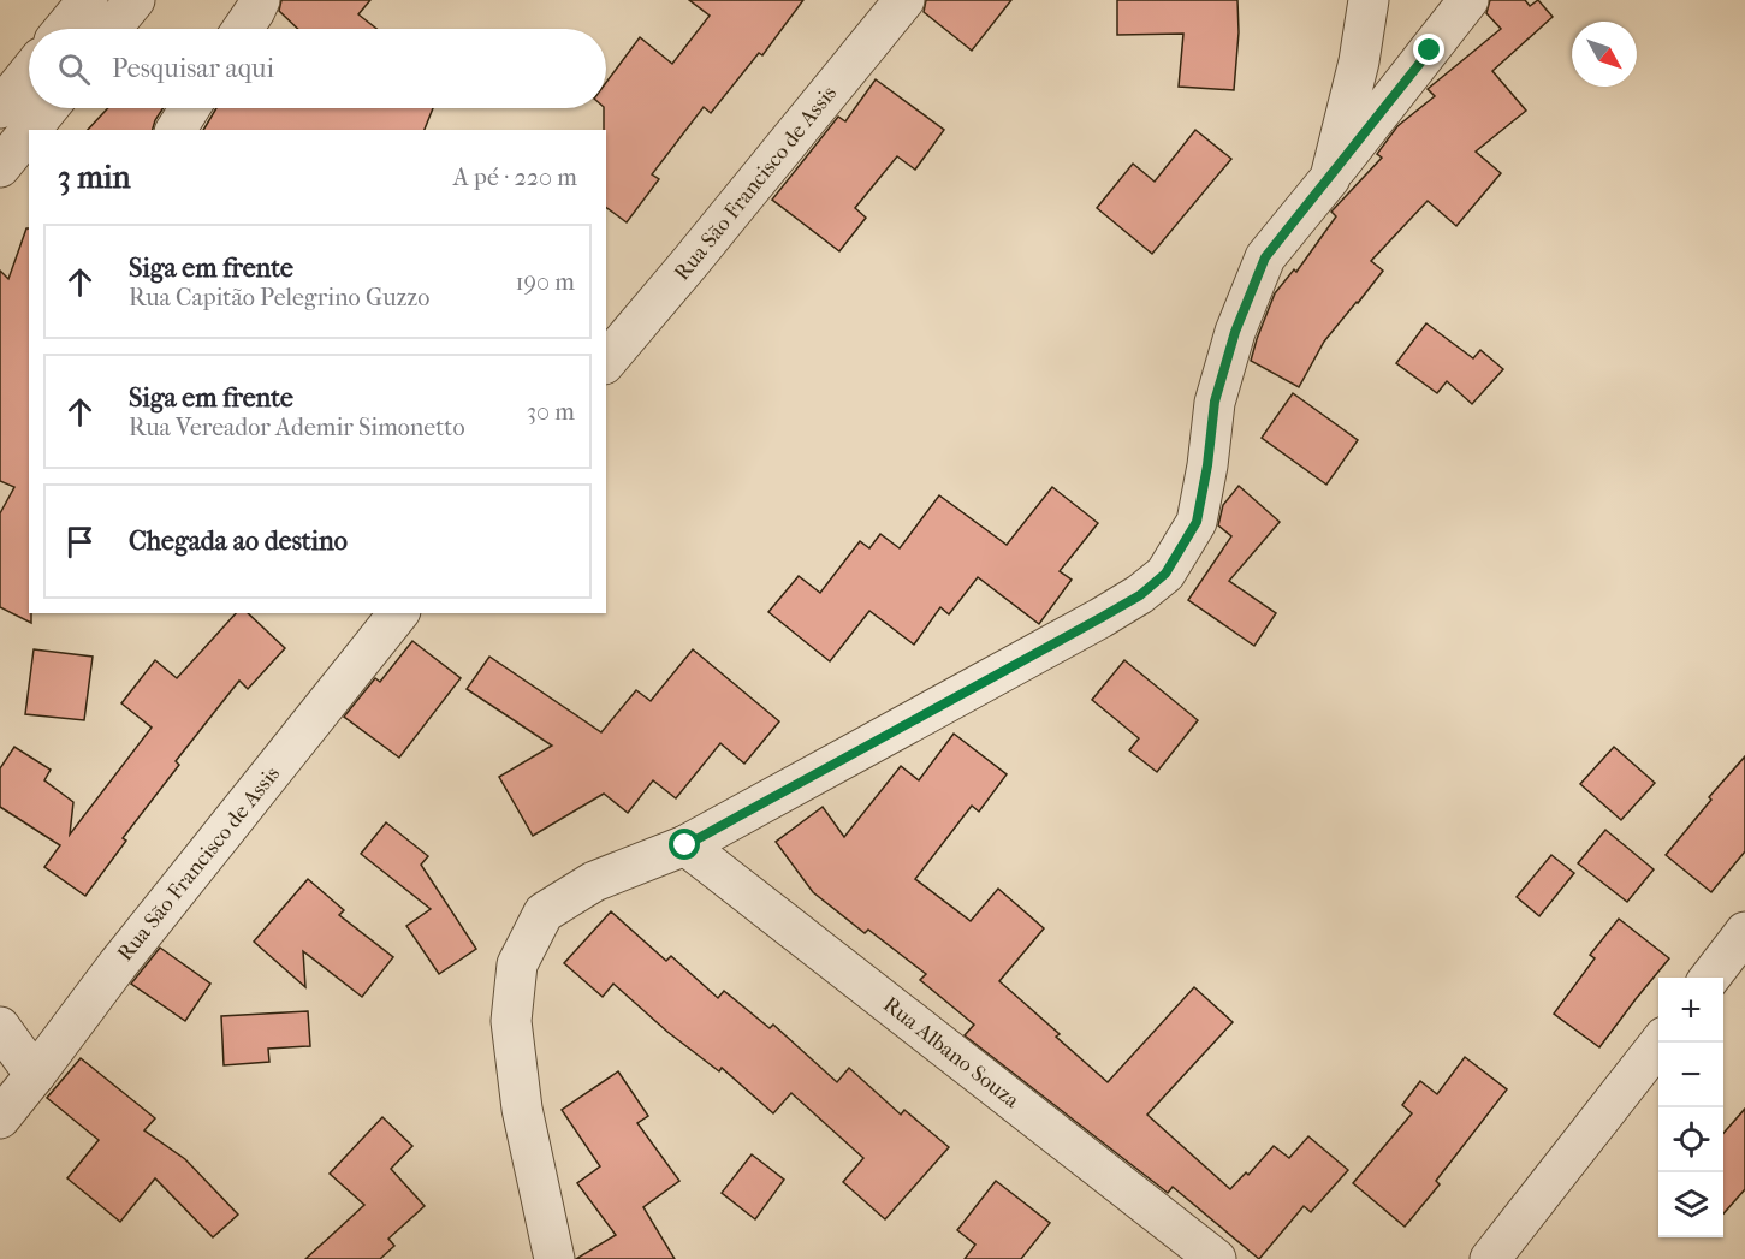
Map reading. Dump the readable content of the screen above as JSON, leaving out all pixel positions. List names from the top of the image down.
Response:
{
  "streets": {
    "street": ["Rua São Francisco de Assis", "Rua Albano Souza"]
  },
  "north": "bottom right",
  "page": {
    "search": "Pesquisar aqui",
    "heading": ["3 min", "A pé · 220 m"],
    "list": [
      ["Siga em frente", "Rua Capitão Pelegrino Guzzo", "190 m"],
      ["Siga em frente", "Rua Vereador Ademir Simonetto", "30 m"],
      "Chegada ao destino"
    ],
    "map_buttons": ["+", "−"]
  }
}
